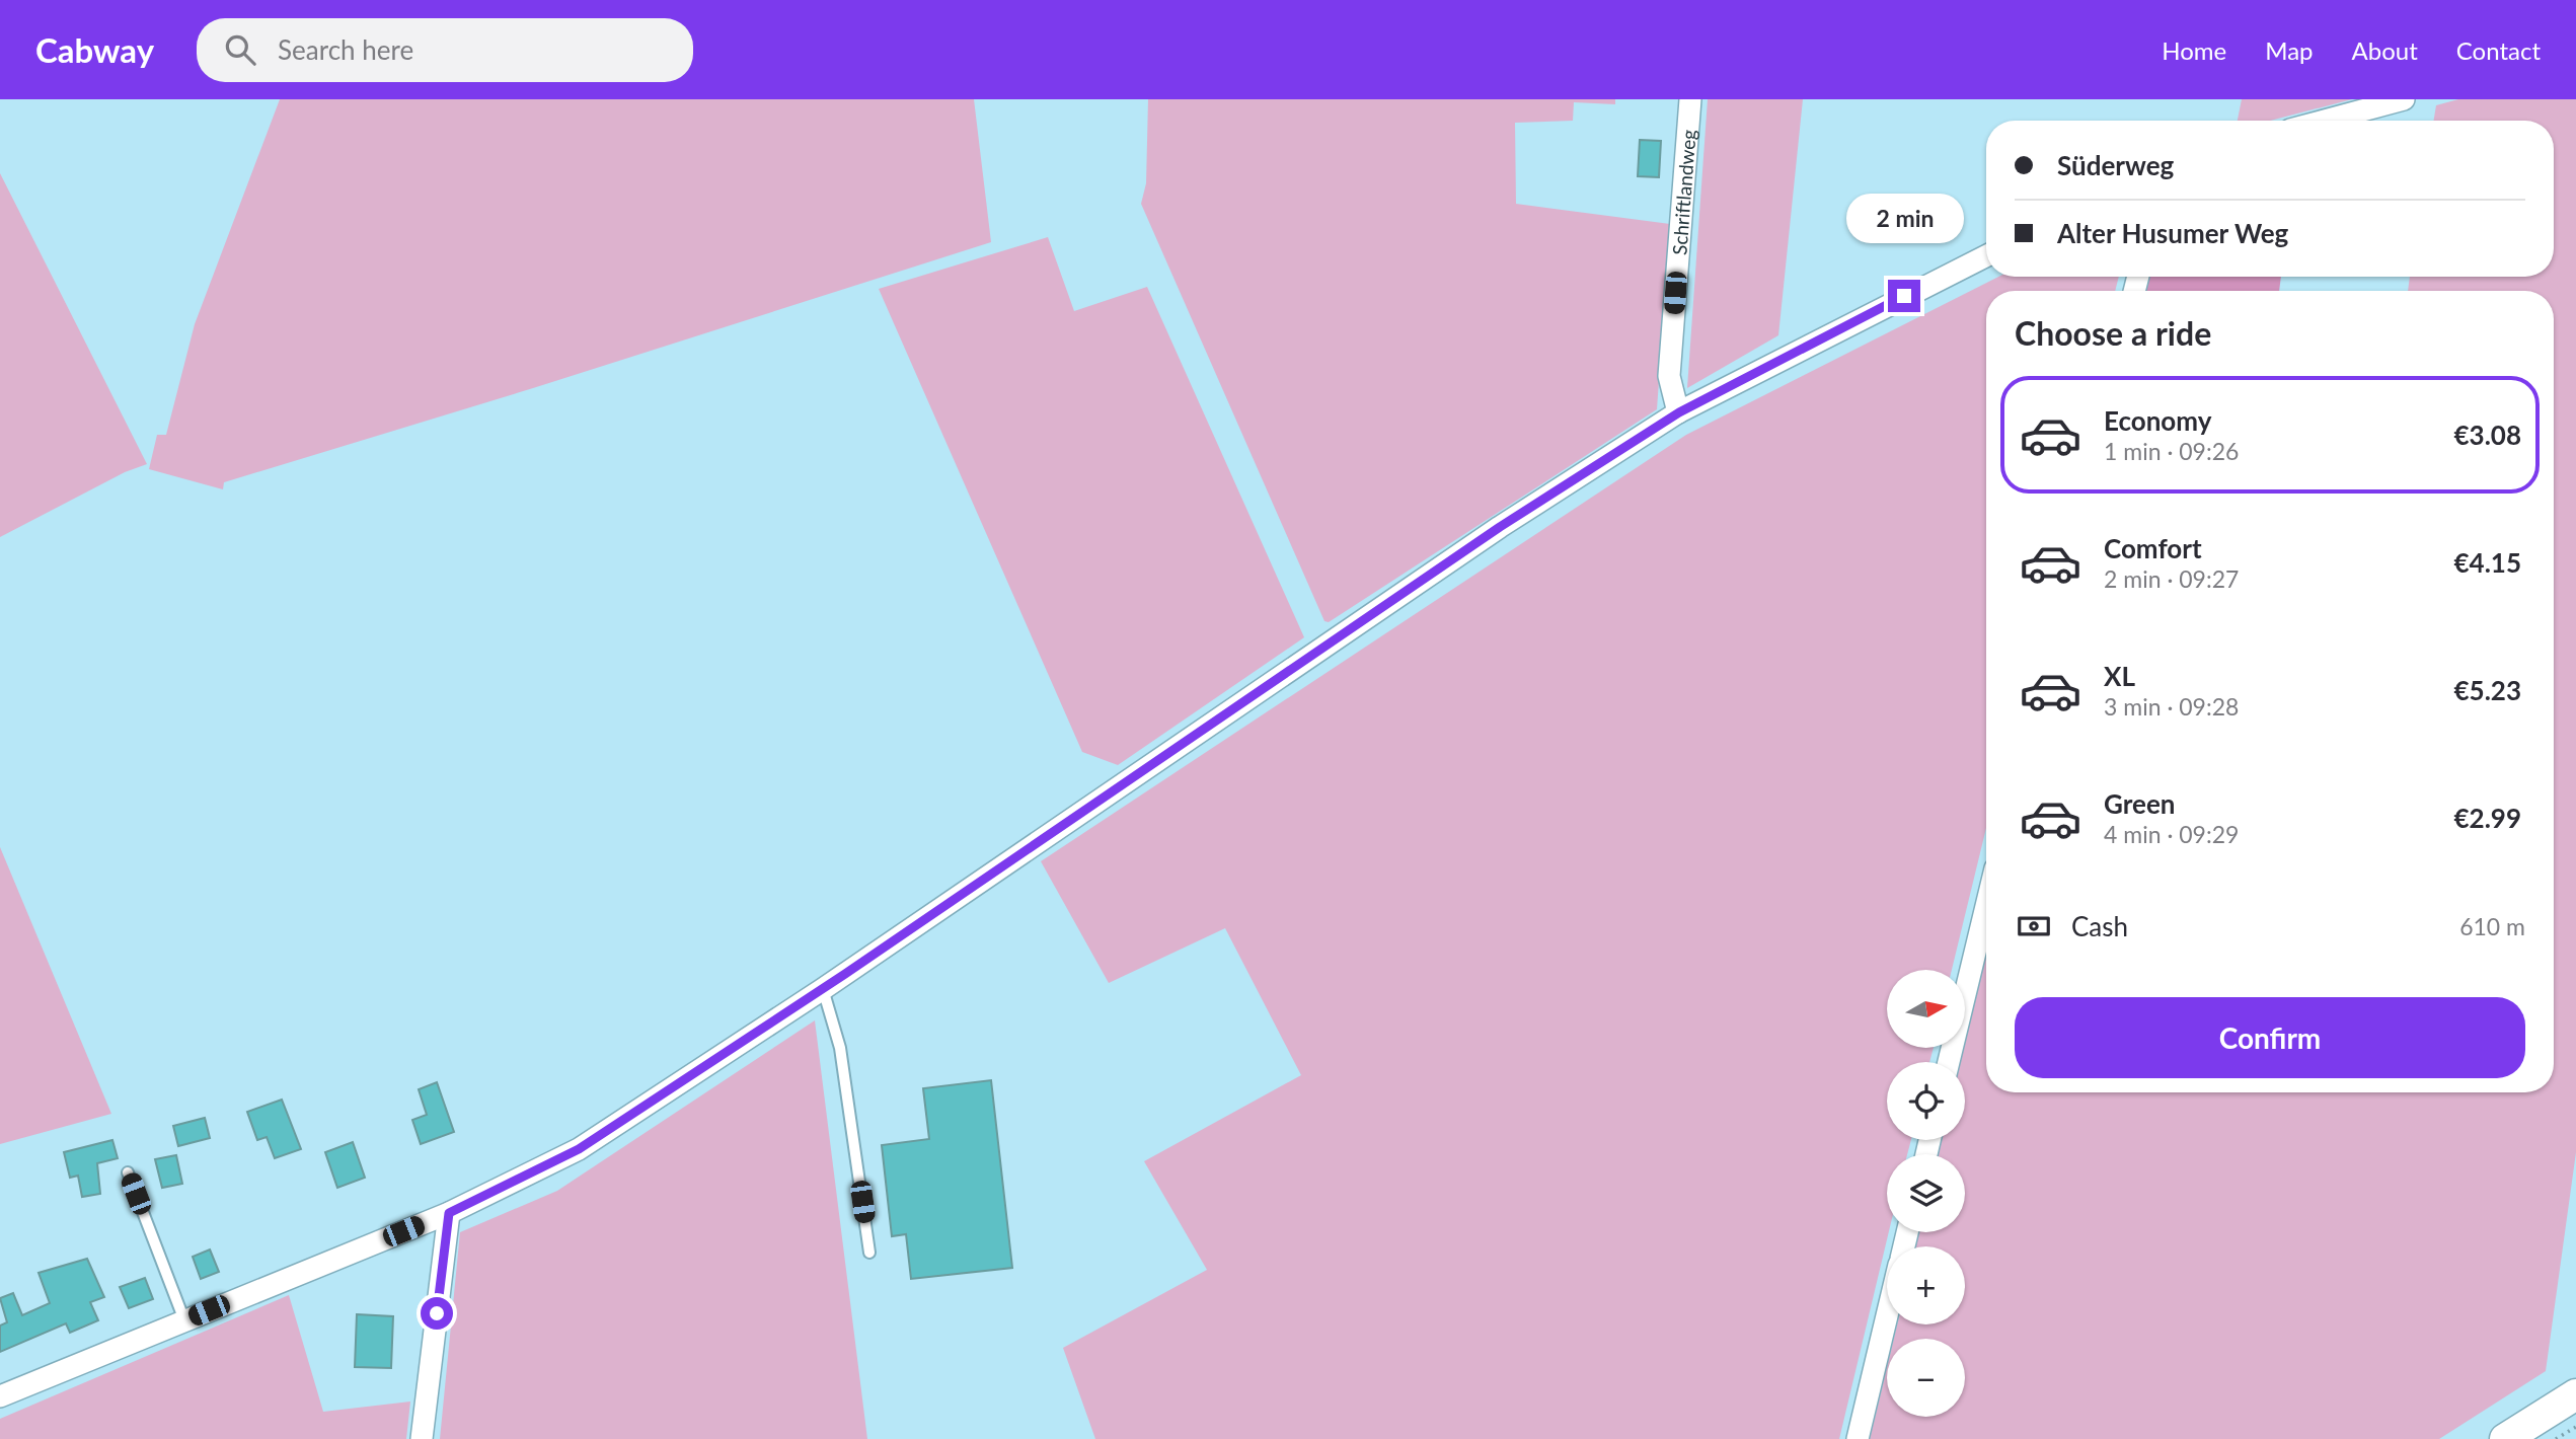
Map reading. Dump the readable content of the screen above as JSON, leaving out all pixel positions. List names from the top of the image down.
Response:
{
  "streets": {
    "street": ["Schriftlandweg"]
  },
  "north": "right",
  "page": {
    "header": "Cabway",
    "search": "Search here",
    "nav": [
      "Home",
      "Map",
      "About",
      "Contact"
    ],
    "banner": ["Süderweg", "Alter Husumer Weg"],
    "bubble": "2 min",
    "heading": "Choose a ride",
    "list": [
      {
        "name": "Economy",
        "note": "1 min · 09:26",
        "value": "€3.08"
      },
      {
        "name": "Comfort",
        "note": "2 min · 09:27",
        "value": "€4.15"
      },
      {
        "name": "XL",
        "note": "3 min · 09:28",
        "value": "€5.23"
      },
      {
        "name": "Green",
        "note": "4 min · 09:29",
        "value": "€2.99"
      }
    ],
    "pay": ["Cash", "610 m"],
    "map_buttons": ["+", "−"],
    "buttons": "Confirm"
  }
}
